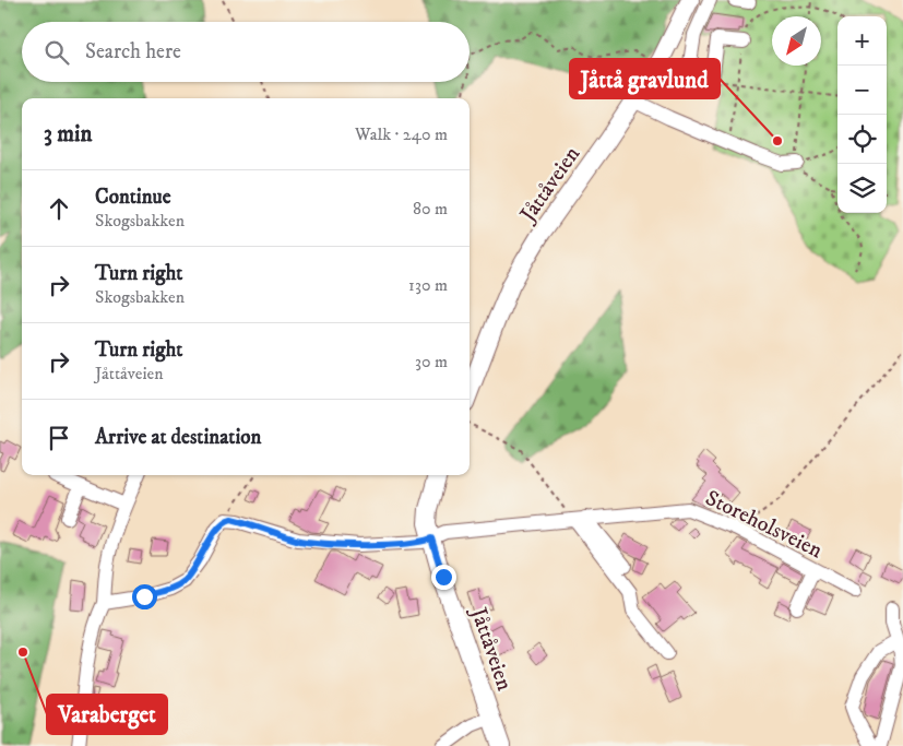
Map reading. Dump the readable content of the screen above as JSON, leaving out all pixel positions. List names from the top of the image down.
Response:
{
  "streets": {
    "main road": ["Jåttåveien"],
    "street": ["Storeholsveien"]
  },
  "crossings": [
    ["Jåttåveien", "Storeholsveien"]
  ],
  "places": ["Jåttå gravlund", "Varaberget"],
  "north": "bottom left",
  "page": {
    "map_buttons": ["+", "−"],
    "search": "Search here",
    "heading": ["3 min", "Walk · 240 m"],
    "list": [
      ["Continue", "Skogsbakken", "80 m"],
      ["Turn right", "Skogsbakken", "130 m"],
      ["Turn right", "Jåttåveien", "30 m"],
      "Arrive at destination"
    ]
  }
}
